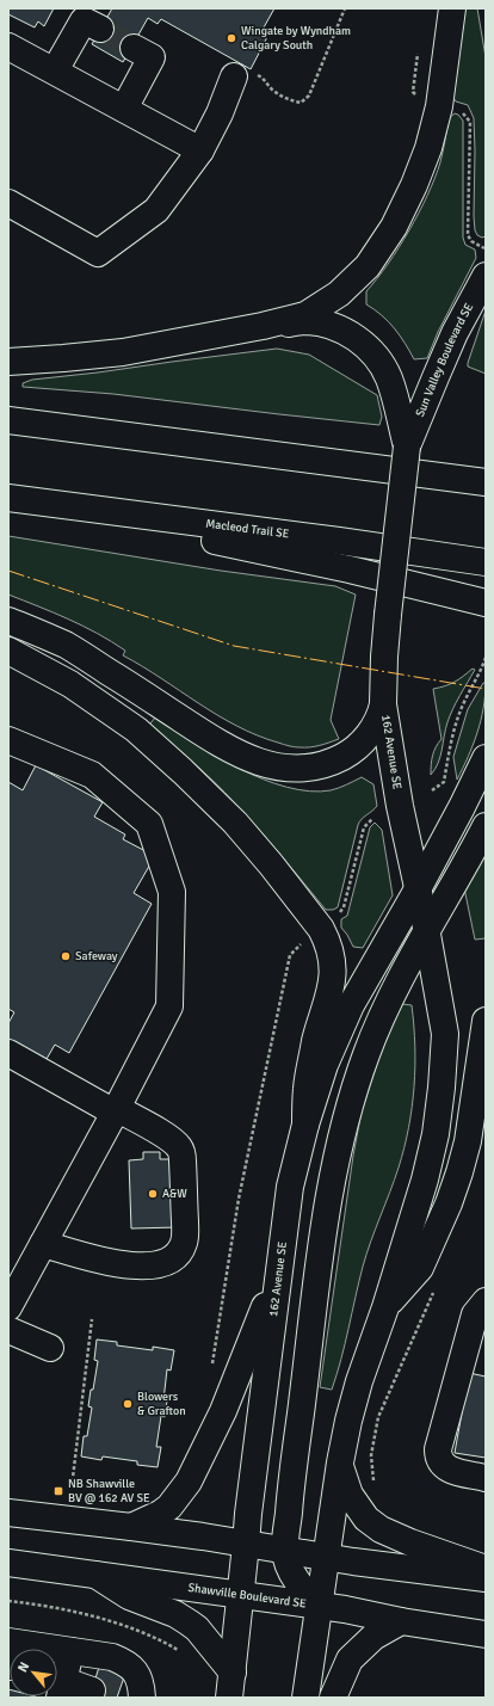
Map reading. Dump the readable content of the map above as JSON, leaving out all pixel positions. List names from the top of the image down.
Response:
{
  "streets": {
    "main road": [
      "Sun Valley Boulevard SE",
      "Macleod Trail SE",
      "162 Avenue SE",
      "Shawville Boulevard SE"
    ]
  },
  "crossings": [
    ["Sun Valley Boulevard SE", "162 Avenue SE"],
    ["162 Avenue SE", "Shawville Boulevard SE"]
  ],
  "places": {
    "other": [
      "Wingate by Wyndham Calgary South",
      "Safeway",
      "A&W",
      "Blowers & Grafton"
    ],
    "transit": ["NB Shawville BV @ 162 AV SE"]
  },
  "north": "top left"
}
